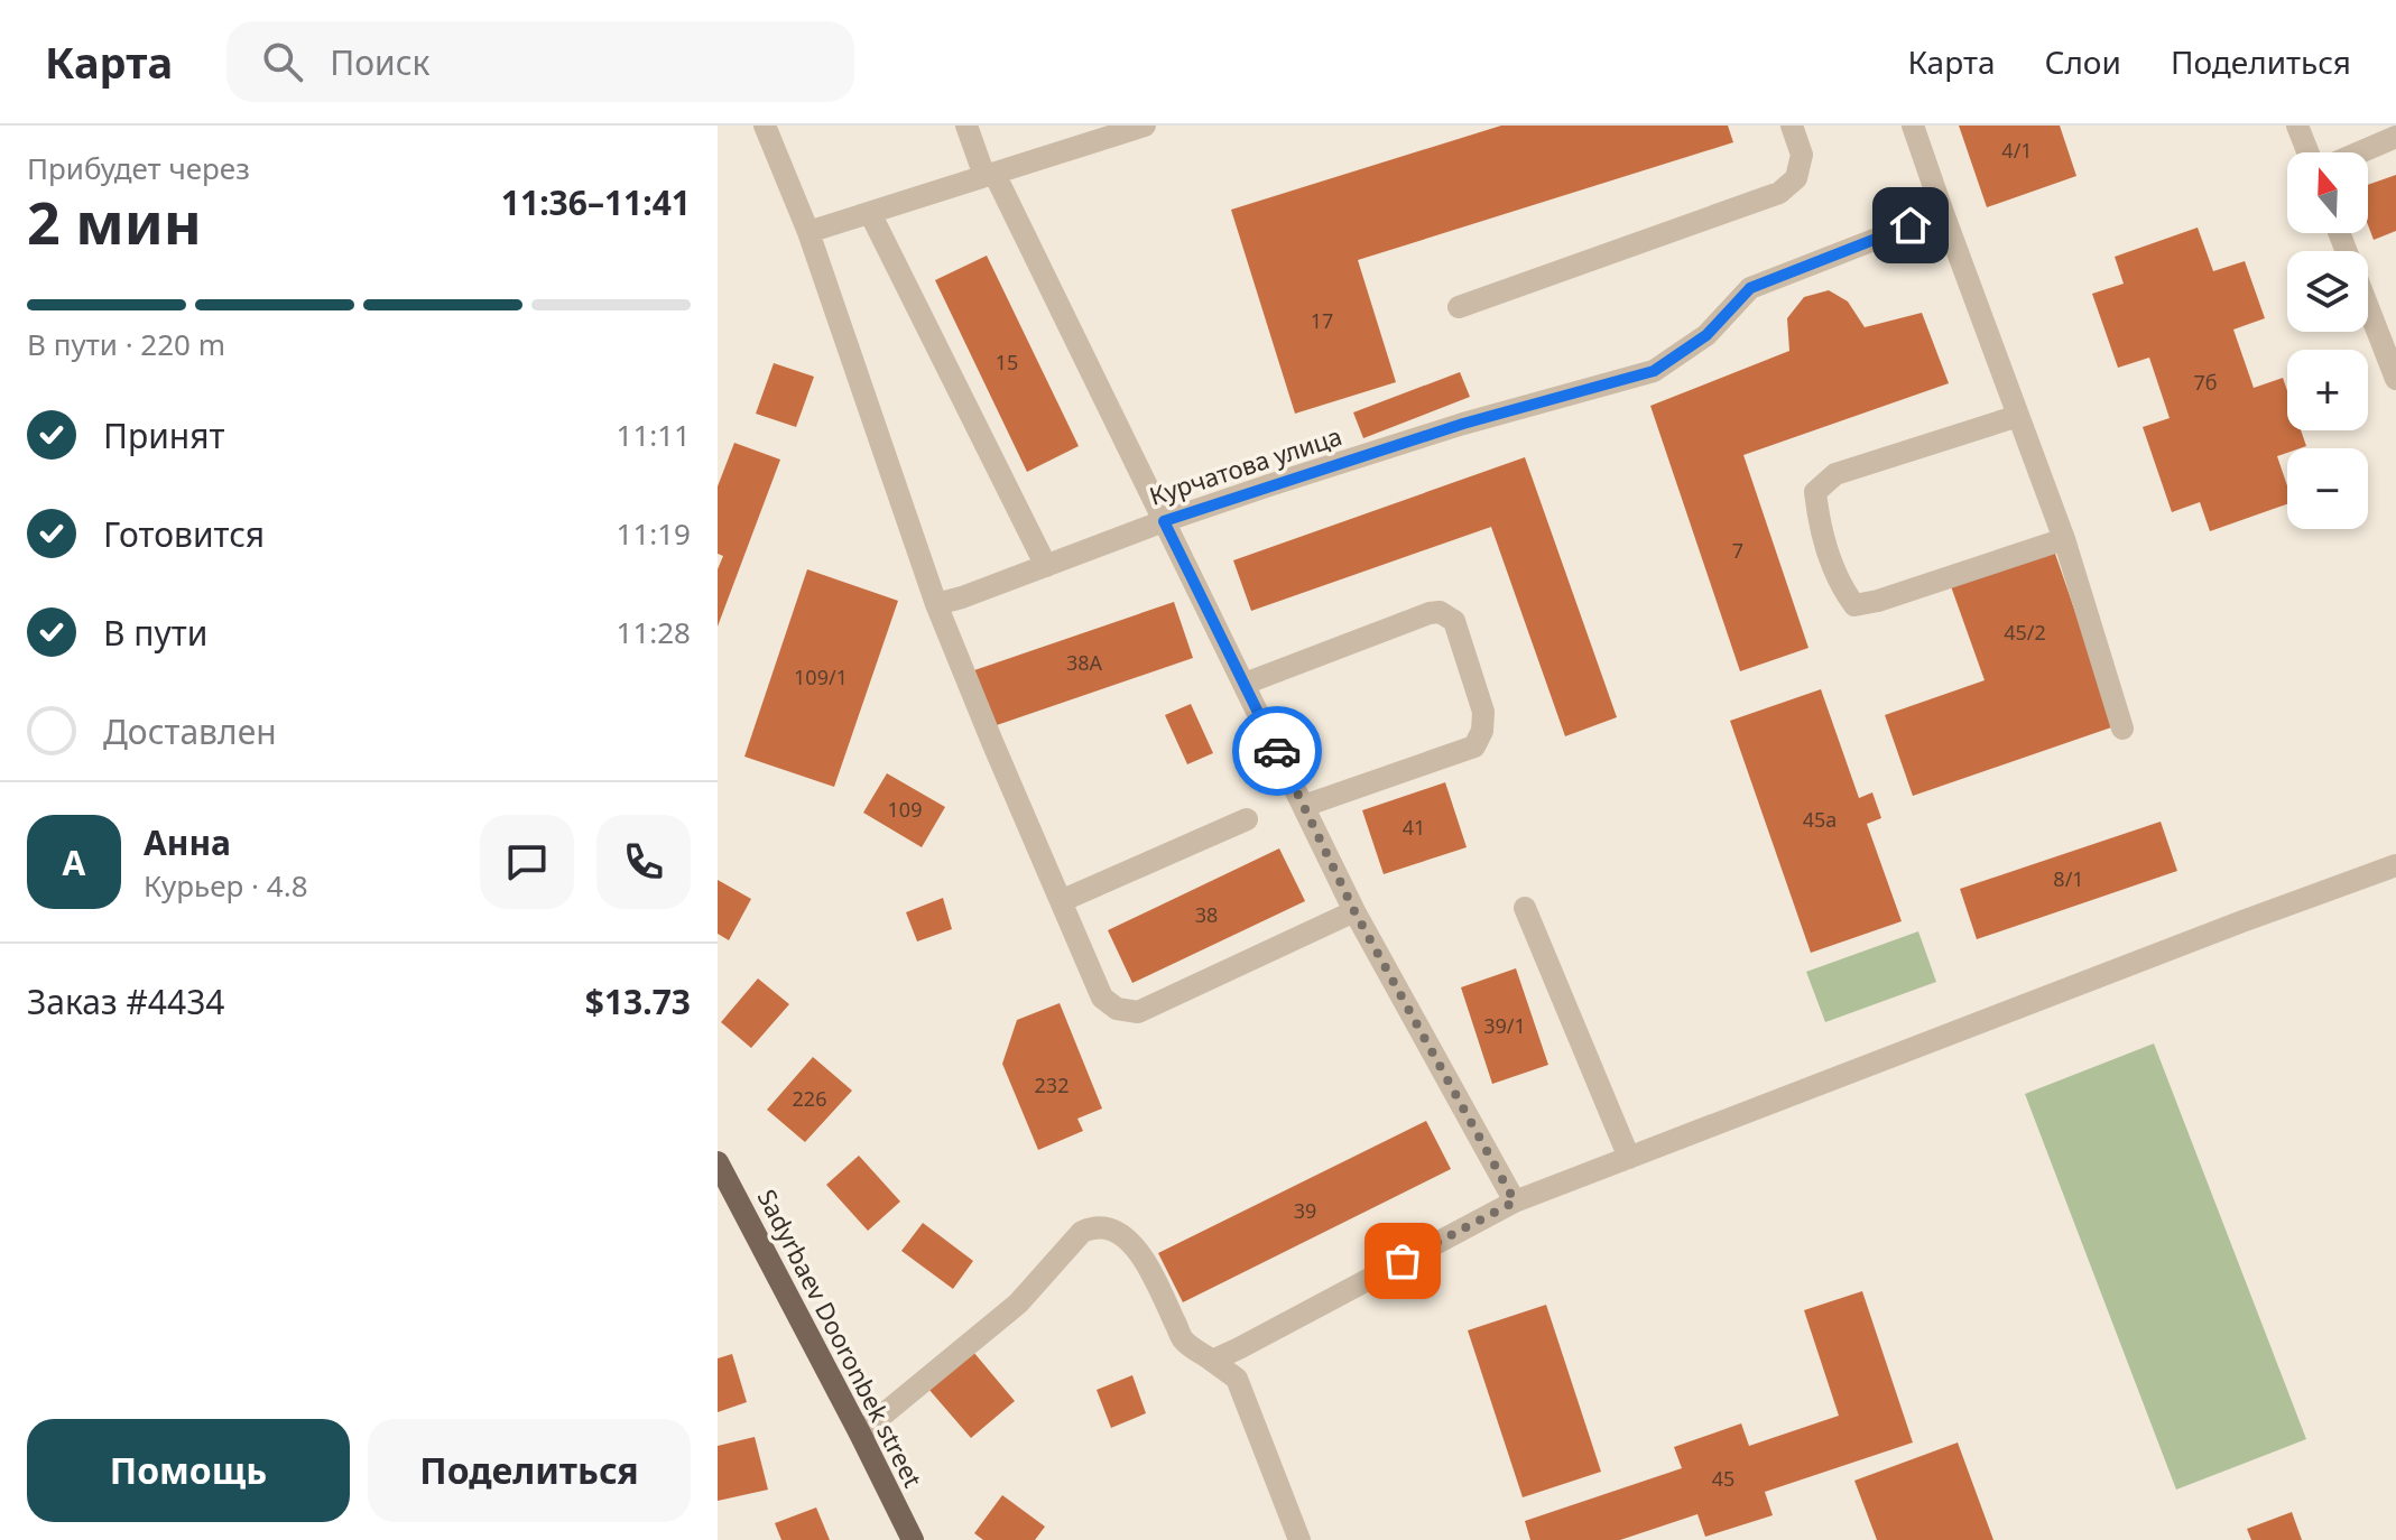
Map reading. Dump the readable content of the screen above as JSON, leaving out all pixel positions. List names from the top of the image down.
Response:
{
  "streets": {
    "main road": ["Sadyrbaev Dooronbek street"],
    "street": ["Курчатова улица"]
  },
  "house_numbers": [
    "4/1",
    "17",
    "15",
    "7б",
    "7",
    "45/2",
    "38A",
    "109/1",
    "109",
    "45а",
    "41",
    "8/1",
    "38",
    "39/1",
    "232",
    "226",
    "39",
    "45"
  ],
  "north": "top",
  "page": {
    "header": "Карта",
    "search": "Поиск",
    "nav": ["Карта", "Слои", "Поделиться"],
    "heading": ["2 мин", "Прибудет через", "11:36–11:41"],
    "panel": [
      "Анна",
      "Курьер · 4.8",
      "Заказ #4434",
      "$13.73"
    ],
    "map_buttons": ["+", "−"],
    "bar": "В пути · 220 m",
    "list": [
      ["Принят", "11:11"],
      ["Готовится", "11:19"],
      ["В пути", "11:28"],
      "Доставлен"
    ],
    "round": "А",
    "buttons": ["Помощь", "Поделиться"]
  }
}
